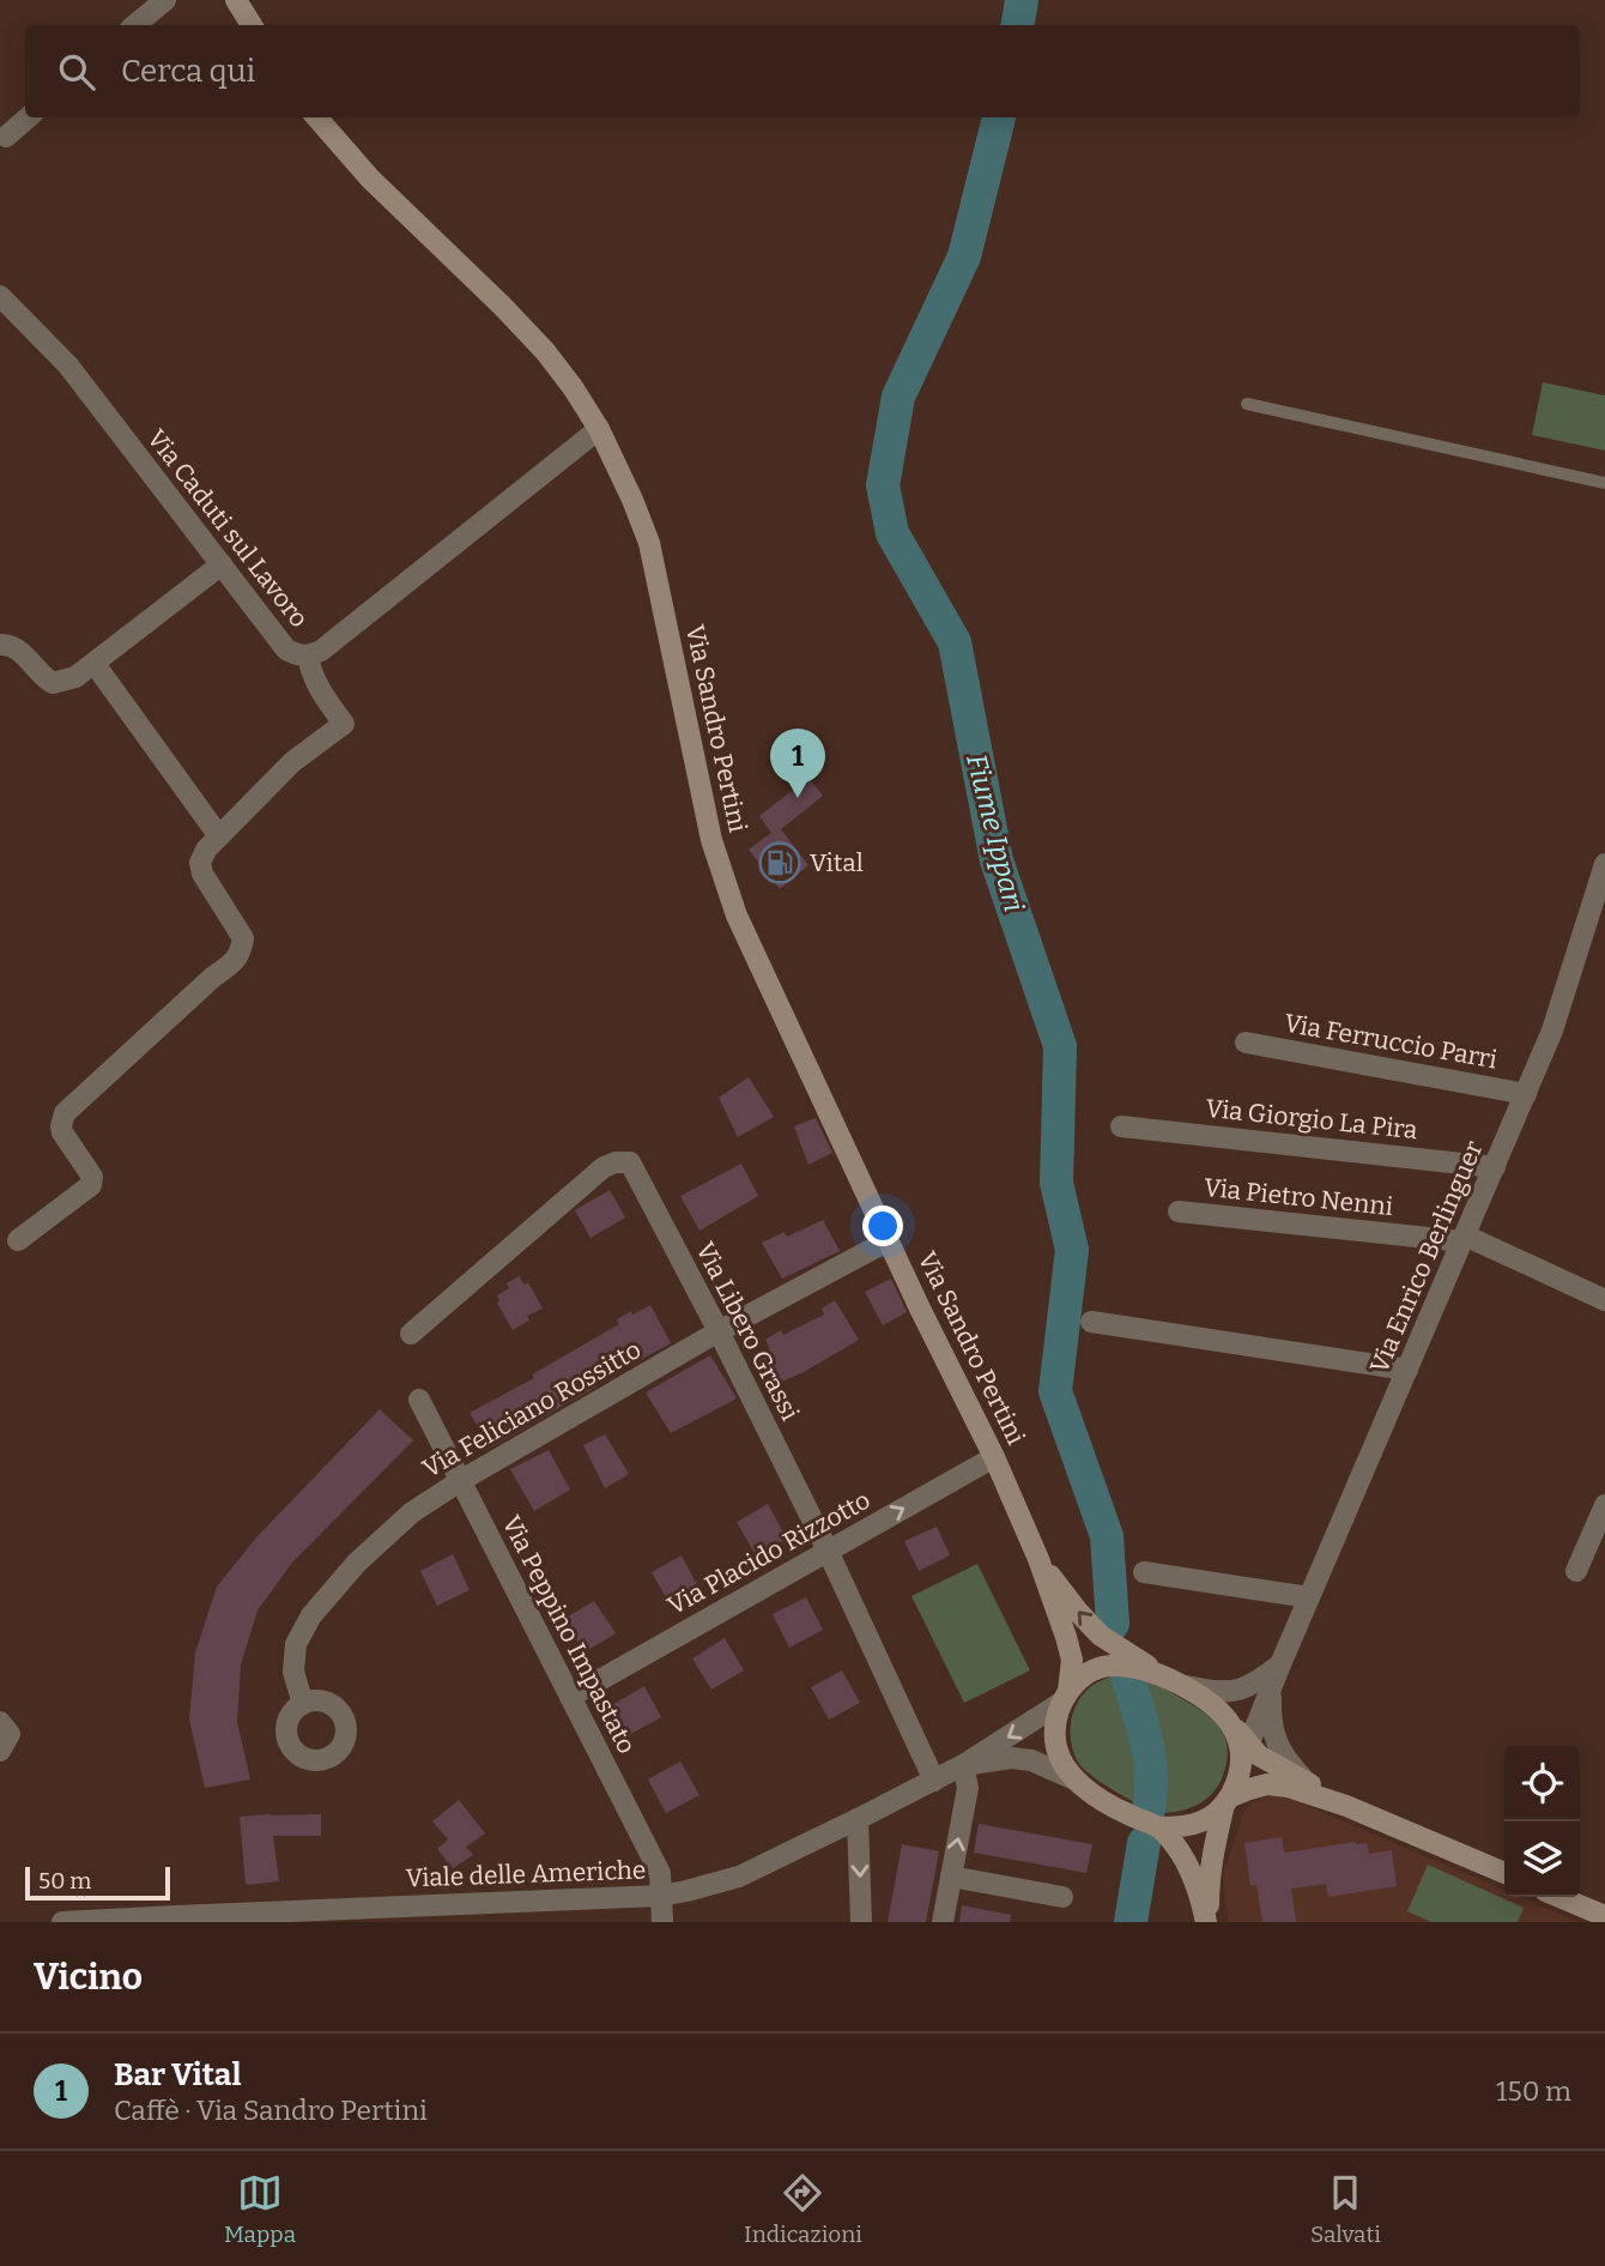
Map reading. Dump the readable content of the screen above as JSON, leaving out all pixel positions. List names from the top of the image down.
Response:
{
  "streets": {
    "main road": ["Via Sandro Pertini"],
    "street": [
      "Via Caduti sul Lavoro",
      "Via Ferruccio Parri",
      "Via Giorgio La Pira",
      "Via Pietro Nenni",
      "Via Enrico Berlinguer",
      "Via Libero Grassi",
      "Via Feliciano Rossitto",
      "Via Placido Rizzotto",
      "Via Peppino Impastato",
      "Viale delle Americhe"
    ]
  },
  "crossings": [
    ["Via Caduti sul Lavoro", "Via Sandro Pertini"],
    ["Via Sandro Pertini", "Via Feliciano Rossitto"],
    ["Via Sandro Pertini", "Via Placido Rizzotto"],
    ["Via Ferruccio Parri", "Via Enrico Berlinguer"],
    ["Via Giorgio La Pira", "Via Enrico Berlinguer"],
    ["Via Pietro Nenni", "Via Enrico Berlinguer"],
    ["Via Enrico Berlinguer", "Viale delle Americhe"],
    ["Via Libero Grassi", "Via Feliciano Rossitto"],
    ["Via Libero Grassi", "Via Placido Rizzotto"],
    ["Via Libero Grassi", "Viale delle Americhe"],
    ["Via Feliciano Rossitto", "Via Peppino Impastato"],
    ["Via Placido Rizzotto", "Via Peppino Impastato"],
    ["Via Peppino Impastato", "Viale delle Americhe"]
  ],
  "one_way": ["Via Placido Rizzotto"],
  "water": ["Fiume Ippari"],
  "places": {
    "fuel station": ["Vital"]
  },
  "scale_bar": "50 m",
  "page": {
    "search": "Cerca qui",
    "pins": "1",
    "scale": "50 m",
    "heading": "Vicino",
    "list": [
      {
        "mark": "1",
        "name": "Bar Vital",
        "note": "Caffè · Via Sandro Pertini",
        "value": "150 m"
      }
    ],
    "nav": ["Mappa", "Indicazioni", "Salvati"]
  }
}
